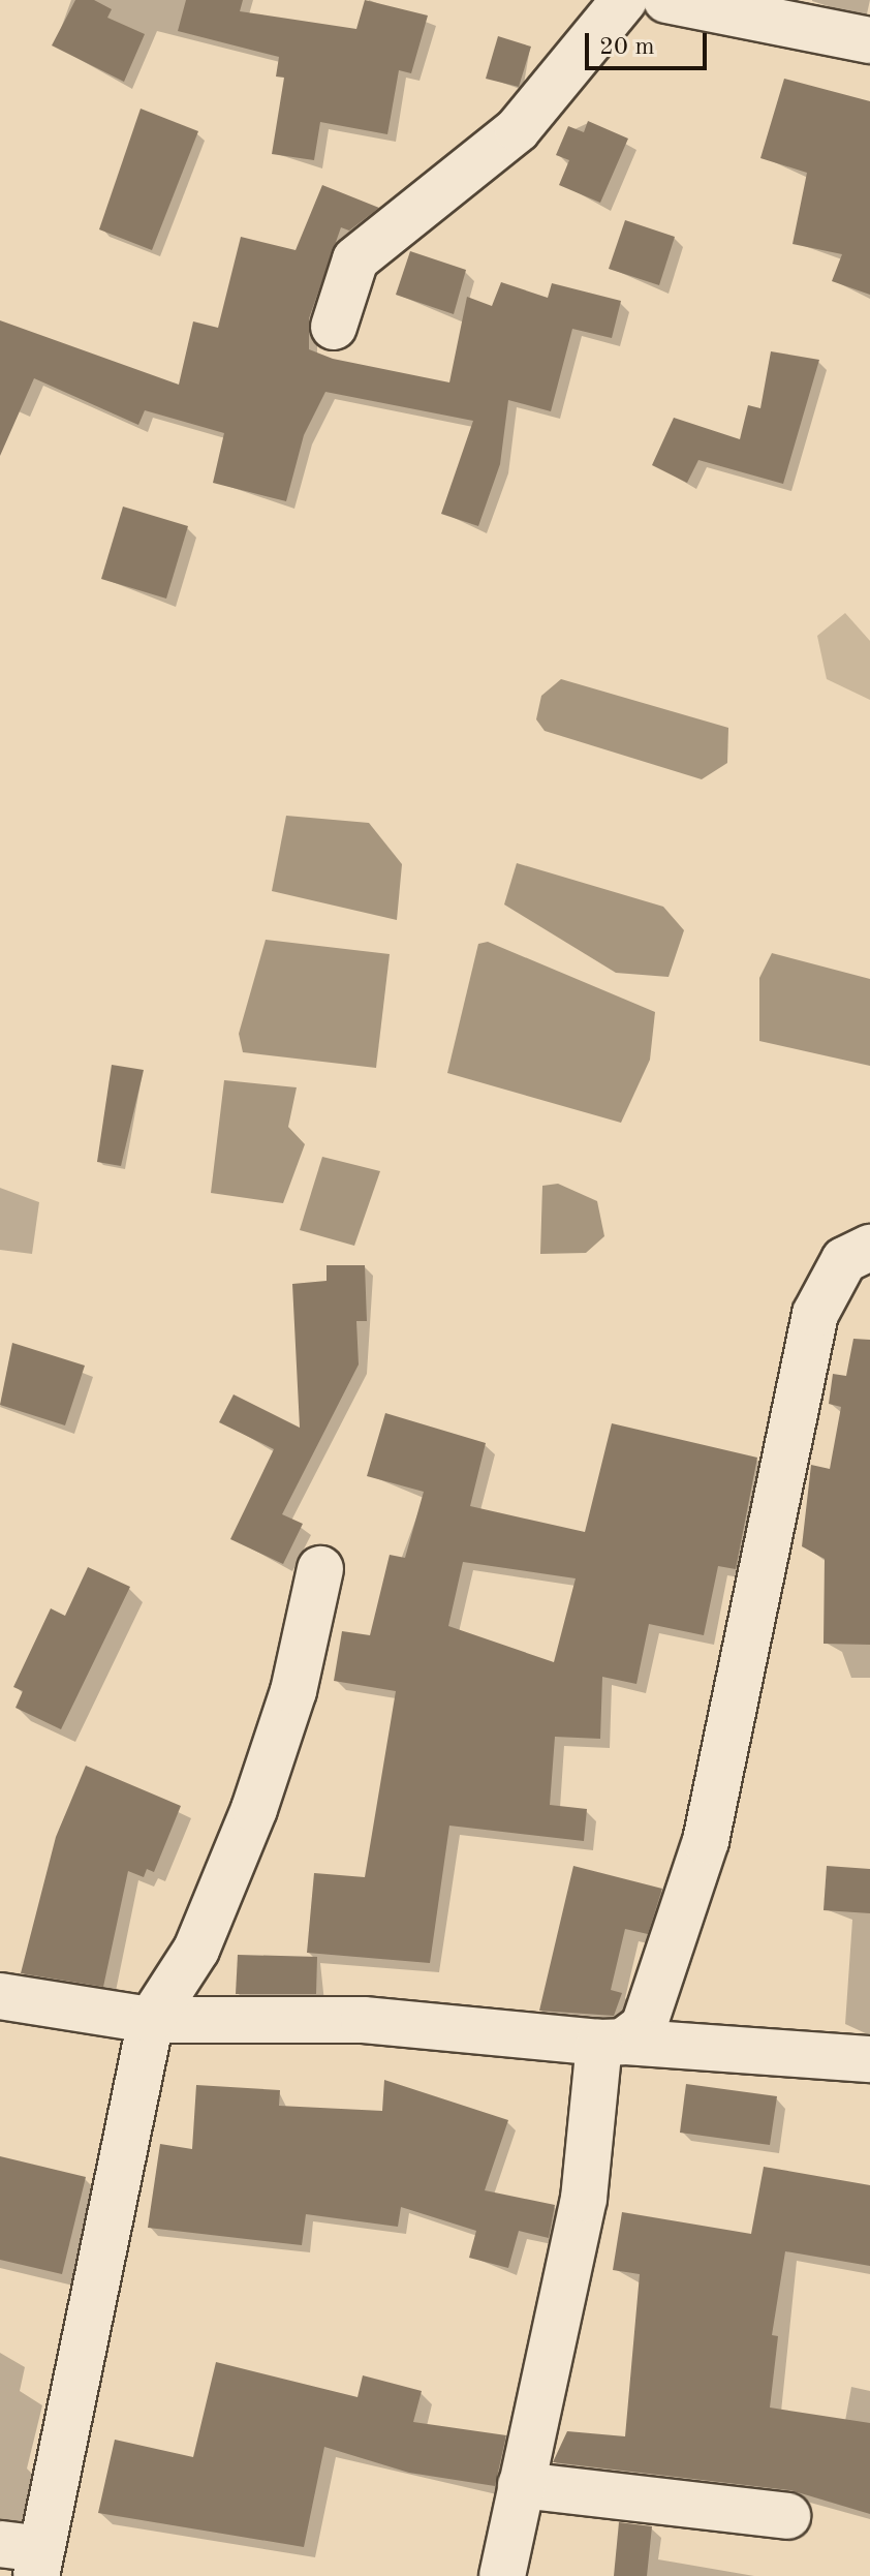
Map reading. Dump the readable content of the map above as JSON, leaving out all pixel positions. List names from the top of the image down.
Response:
{
  "scale_bar": "20 m"
}
